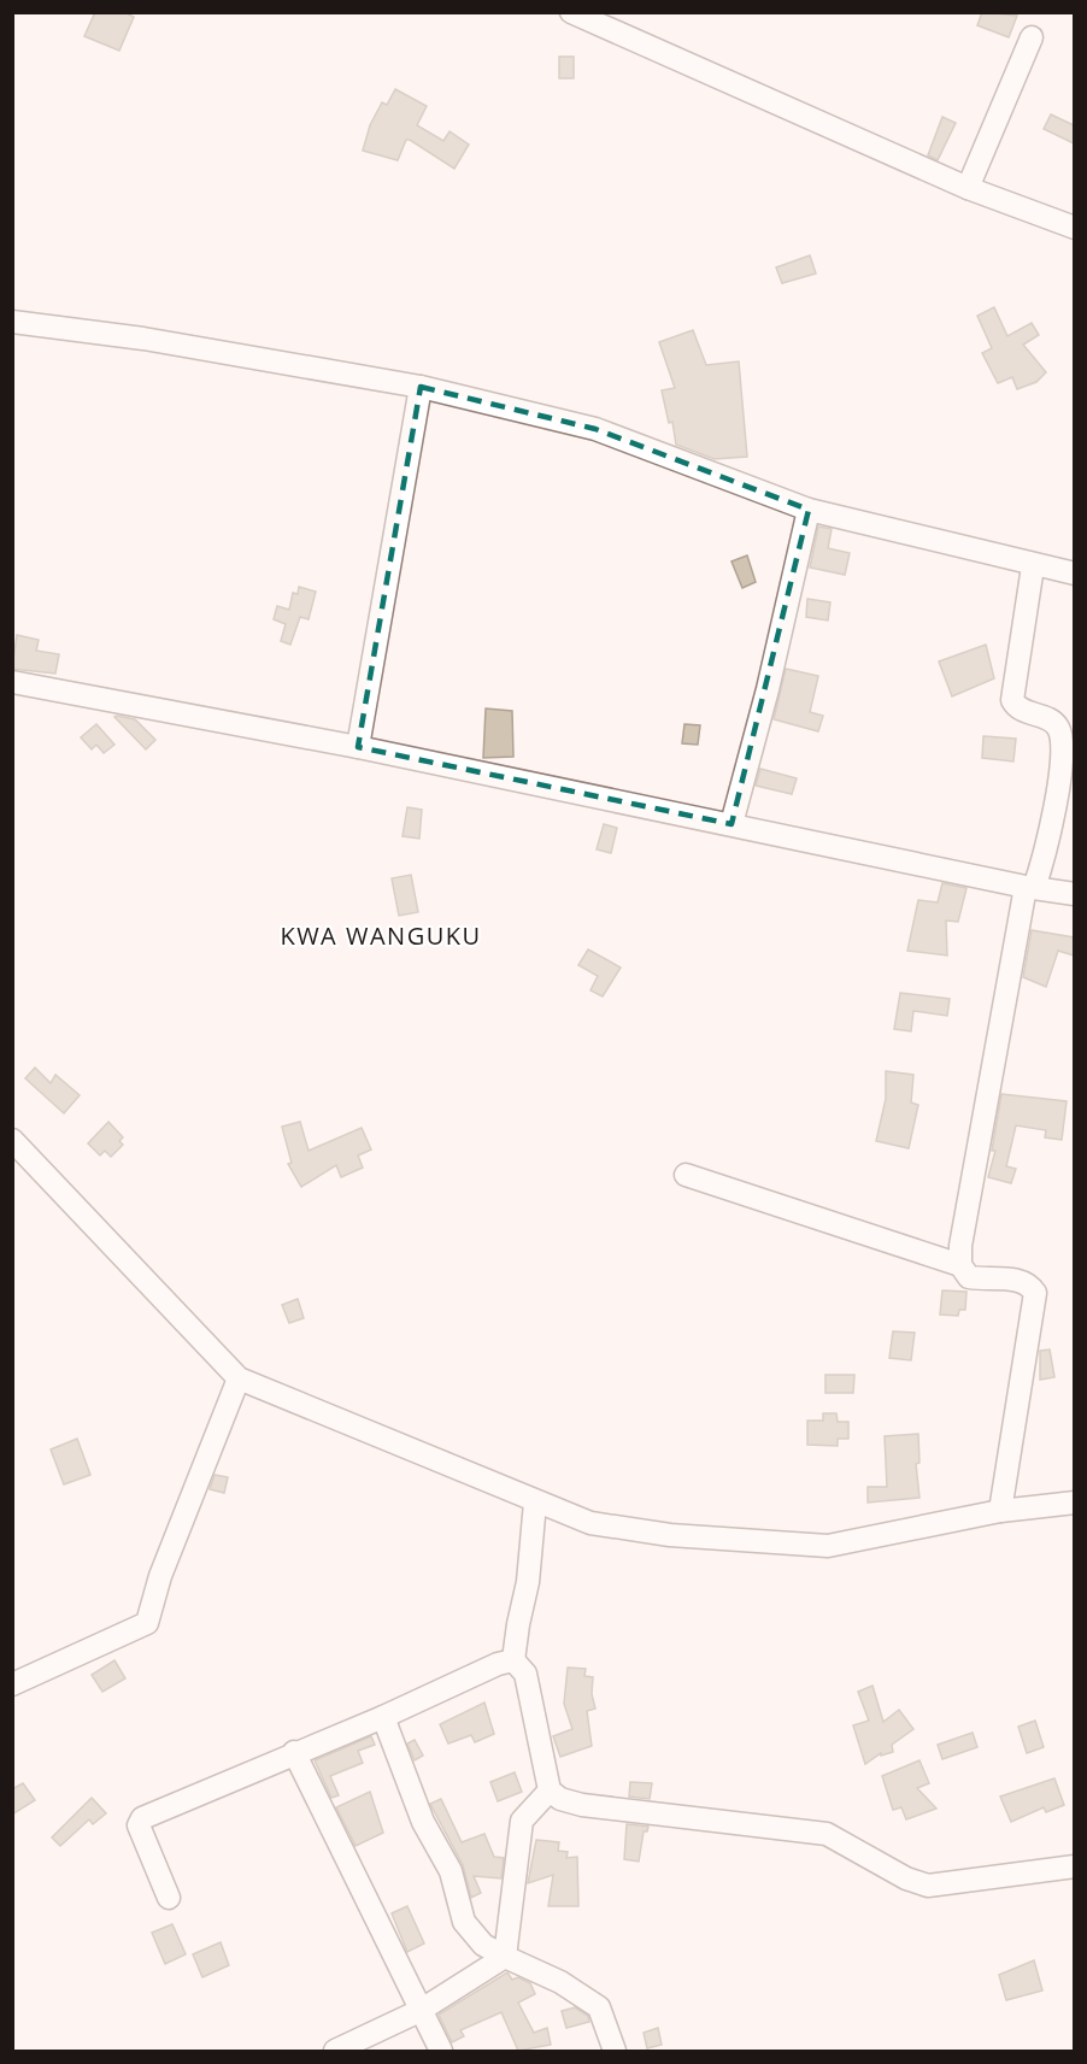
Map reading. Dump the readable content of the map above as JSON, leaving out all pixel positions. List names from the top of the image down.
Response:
{
  "districts": ["KWA WANGUKU"]
}
